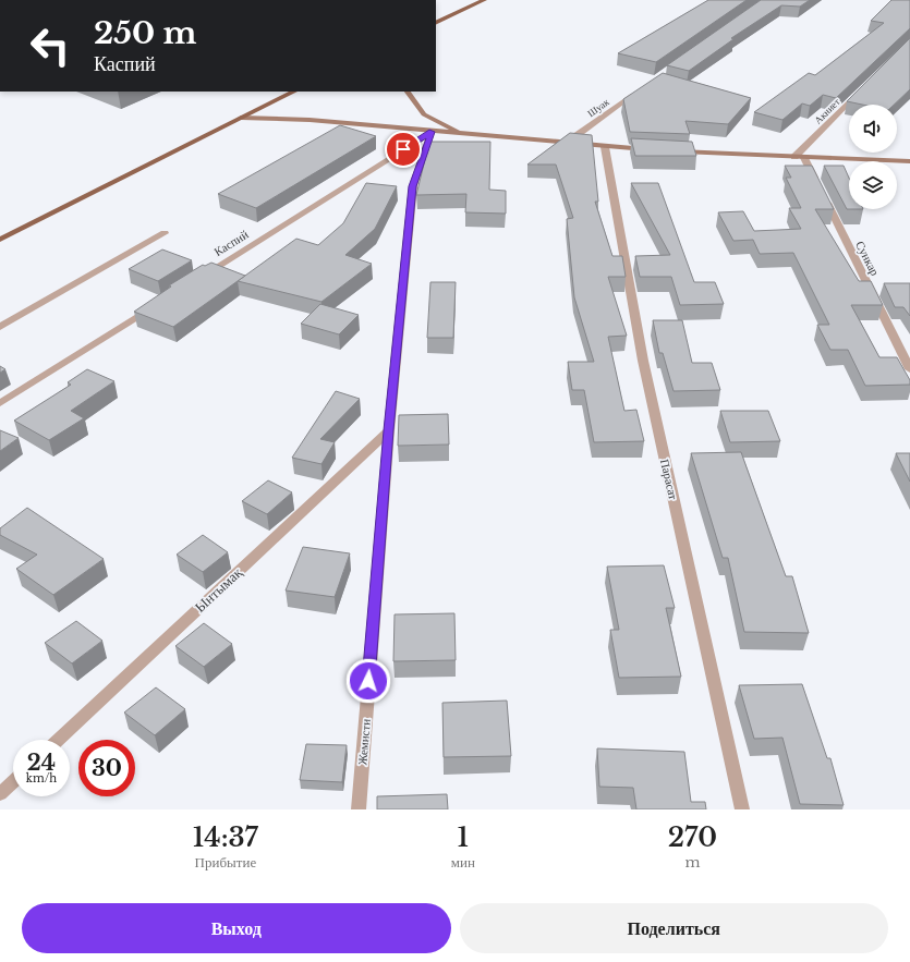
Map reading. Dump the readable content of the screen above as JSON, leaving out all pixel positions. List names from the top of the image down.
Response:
{
  "streets": {
    "street": [
      "Шуак",
      "Акниет",
      "Каспий",
      "Сункар",
      "Парасат",
      "Ынтымақ",
      "Жемисти"
    ]
  },
  "crossings": [
    ["Акниет", "Сункар"],
    ["Каспий", "Жемисти"],
    ["Ынтымақ", "Жемисти"]
  ],
  "page": {
    "turn": ["250 m", "Каспий"],
    "speed": "24 km/h",
    "limit": "30",
    "eta": [
      "14:37",
      "Прибытие",
      "1",
      "мин",
      "270",
      "m"
    ],
    "buttons": ["Выход", "Поделиться"]
  }
}
